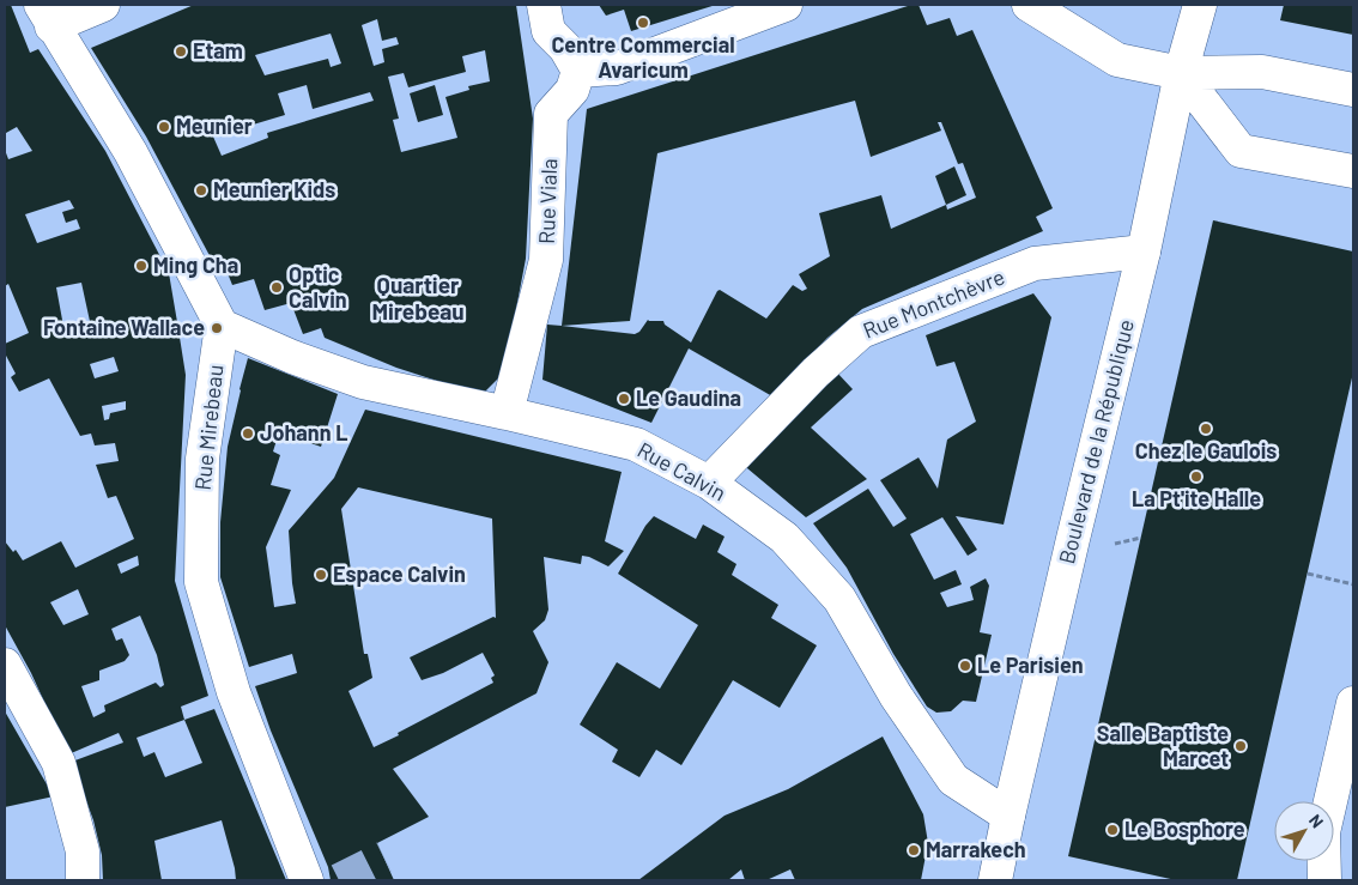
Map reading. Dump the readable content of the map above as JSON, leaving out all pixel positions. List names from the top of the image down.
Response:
{
  "streets": {
    "street": [
      "Rue Viala",
      "Rue Montchèvre",
      "Rue Mirebeau",
      "Boulevard de la République",
      "Rue Calvin"
    ]
  },
  "crossings": [
    ["Rue Viala", "Rue Calvin"],
    ["Rue Montchèvre", "Boulevard de la République"],
    ["Rue Montchèvre", "Rue Calvin"],
    ["Rue Mirebeau", "Rue Calvin"],
    ["Boulevard de la République", "Rue Calvin"]
  ],
  "districts": ["Quartier Mirebeau"],
  "places": [
    "Centre Commercial Avaricum",
    "Etam",
    "Meunier",
    "Meunier Kids",
    "Ming Cha",
    "Optic Calvin",
    "Fontaine Wallace",
    "Le Gaudina",
    "Chez le Gaulois",
    "Johann L",
    "La Pt'ite Halle",
    "Espace Calvin",
    "Le Parisien",
    "Salle Baptiste Marcet",
    "Le Bosphore",
    "Marrakech"
  ],
  "north": "top right"
}
